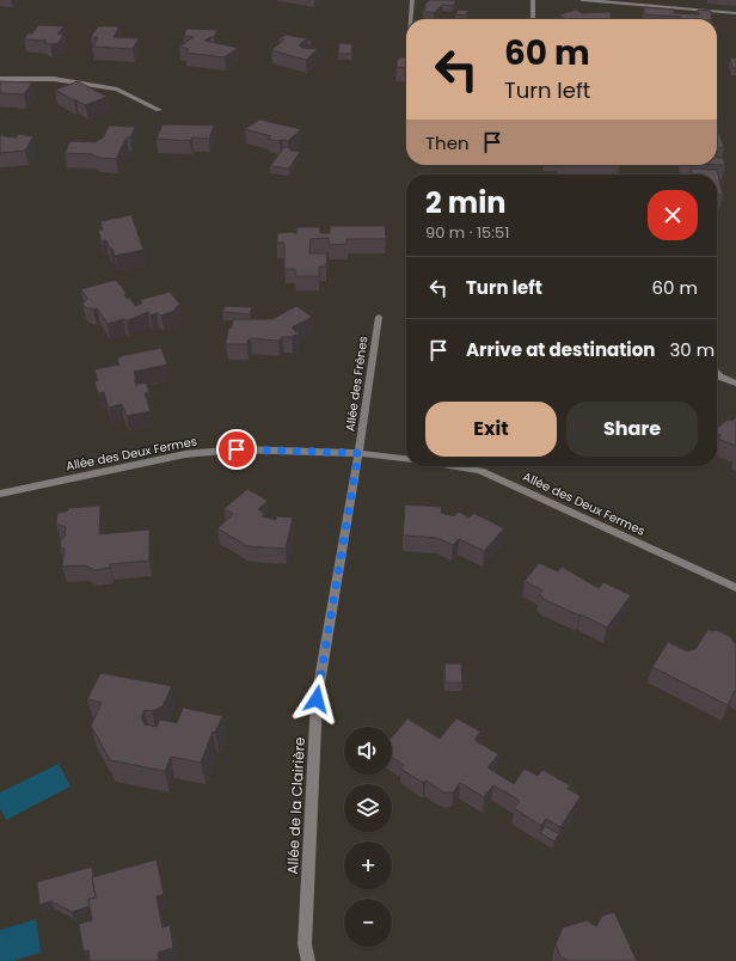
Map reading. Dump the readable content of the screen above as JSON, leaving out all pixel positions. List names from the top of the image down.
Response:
{
  "streets": {
    "street": ["Allée des Frênes", "Allée des Deux Fermes", "Allée de la Clairière"]
  },
  "crossings": [
    ["Allée des Frênes", "Allée des Deux Fermes"],
    ["Allée des Frênes", "Allée de la Clairière"],
    ["Allée des Deux Fermes", "Allée de la Clairière"]
  ],
  "page": {
    "turn": ["60 m", "Turn left"],
    "then": "Then",
    "heading": ["2 min", "90 m · 15:51"],
    "list": [
      {
        "name": "Turn left",
        "value": "60 m"
      },
      {
        "name": "Arrive at destination",
        "value": "30 m"
      }
    ],
    "buttons": ["Exit", "Share"],
    "map_buttons": ["+", "−"]
  }
}
